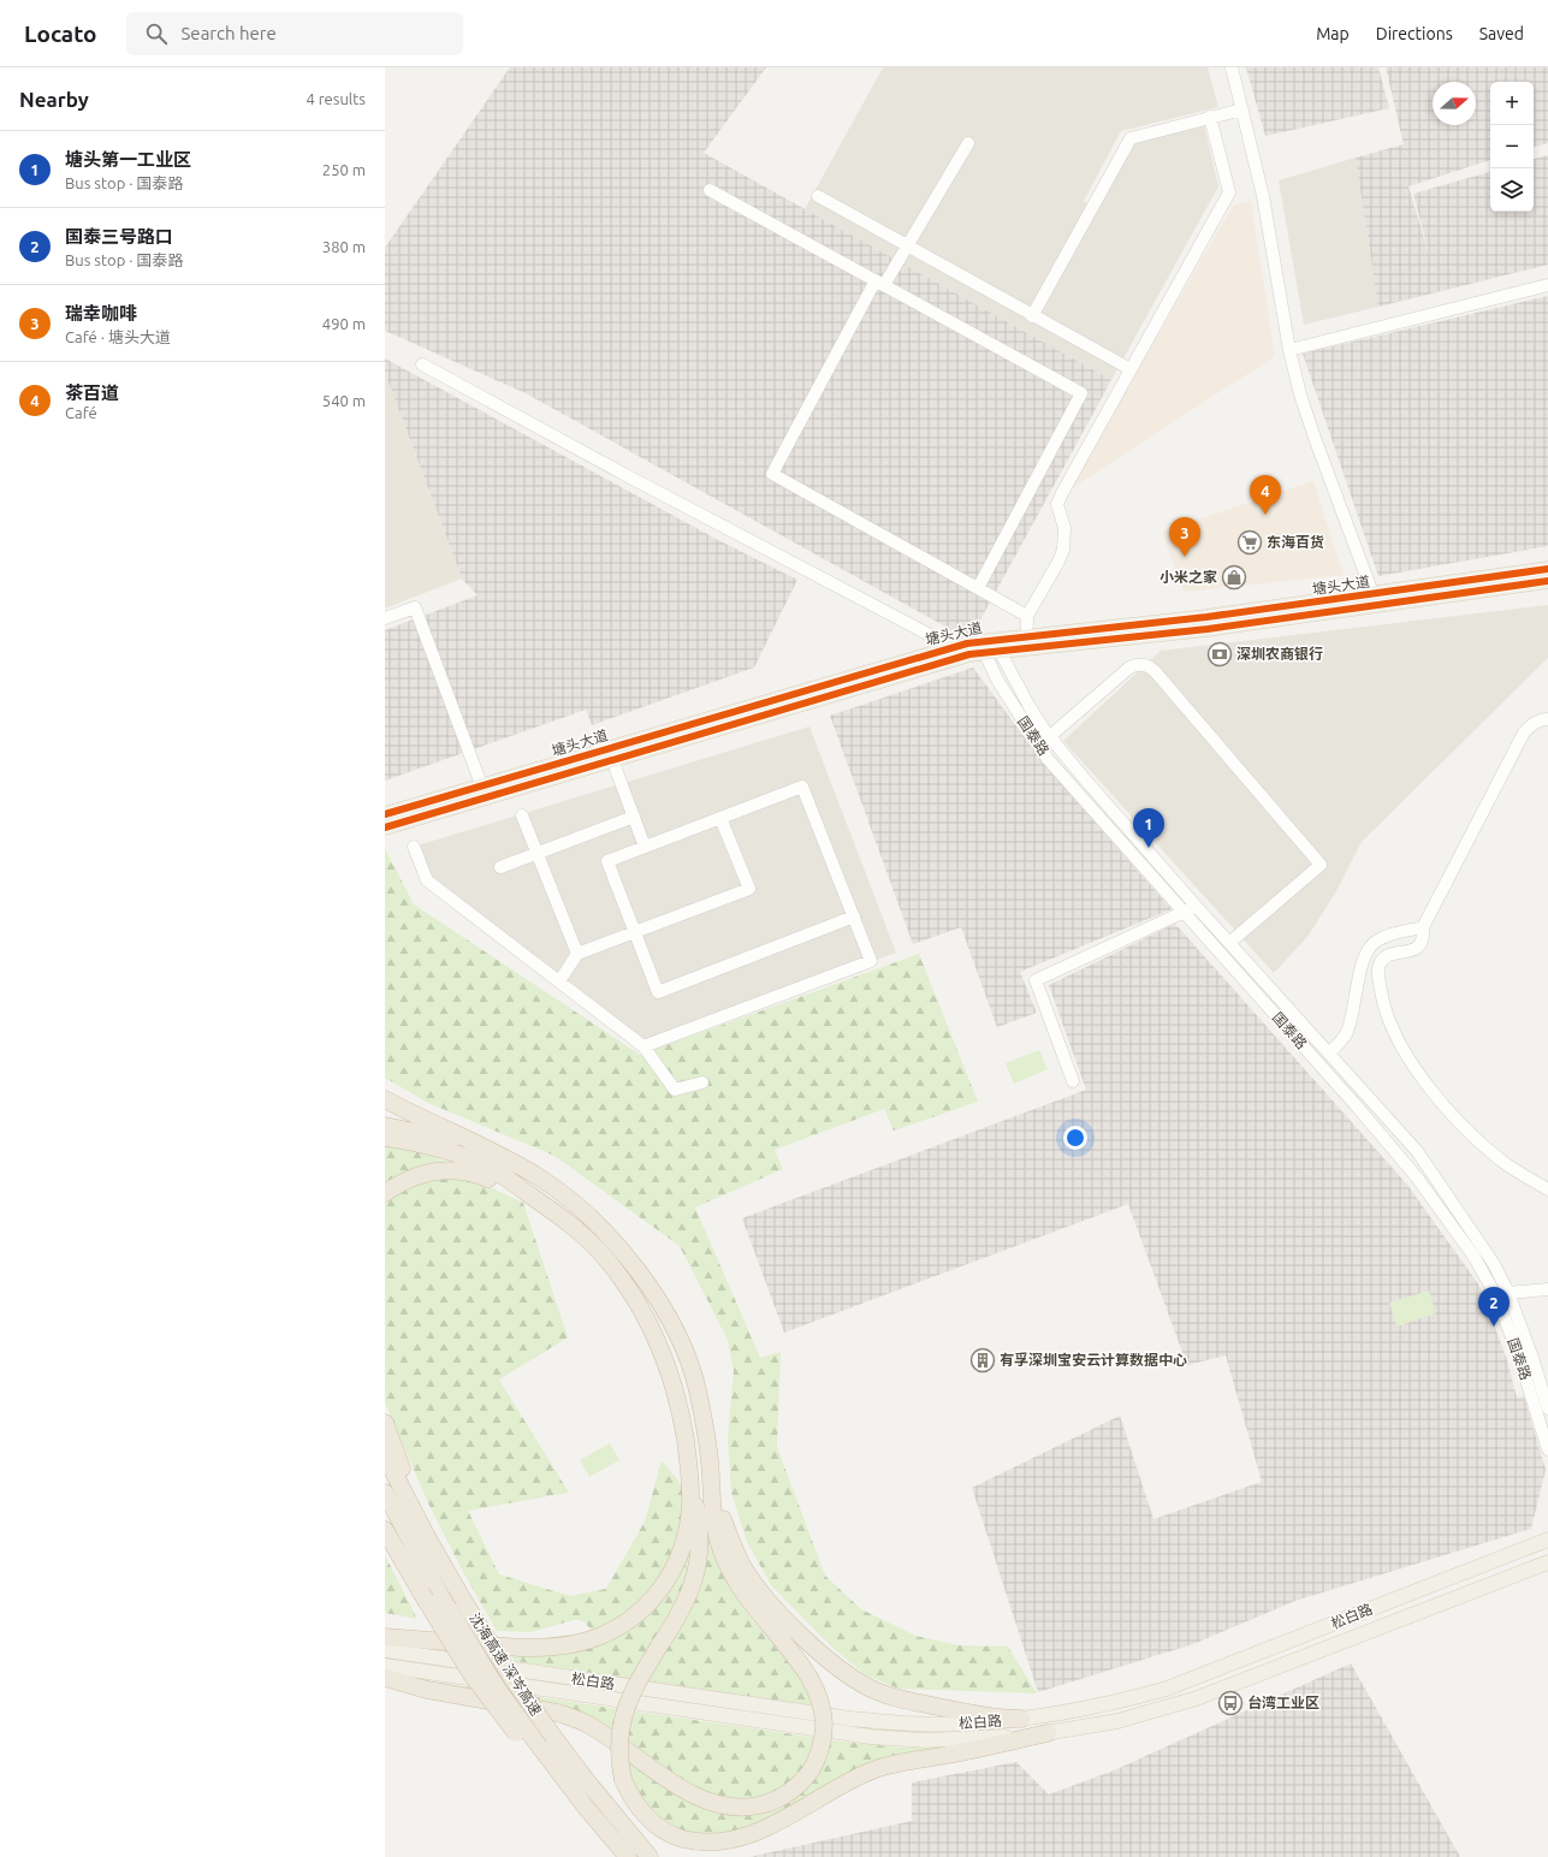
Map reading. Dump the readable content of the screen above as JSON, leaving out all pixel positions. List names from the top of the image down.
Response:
{
  "streets": {
    "highway": ["沈海高速 深岑高速"],
    "main road": ["塘头大道", "松白路"],
    "street": ["国泰路"]
  },
  "crossings": [
    ["塘头大道", "国泰路"]
  ],
  "places": {
    "supermarket": ["东海百货"],
    "shop": ["小米之家"],
    "bank": ["深圳农商银行"],
    "building": ["有孚深圳宝安云计算数据中心"],
    "bus stop": ["台湾工业区"]
  },
  "north": "right",
  "page": {
    "header": "Locato",
    "search": "Search here",
    "nav": ["Map", "Directions", "Saved"],
    "heading": ["Nearby", "4 results"],
    "map_buttons": ["+", "−"],
    "list": [
      {
        "mark": "1",
        "name": "塘头第一工业区",
        "note": "Bus stop · 国泰路",
        "value": "250 m"
      },
      {
        "mark": "2",
        "name": "国泰三号路口",
        "note": "Bus stop · 国泰路",
        "value": "380 m"
      },
      {
        "mark": "3",
        "name": "瑞幸咖啡",
        "note": "Café · 塘头大道",
        "value": "490 m"
      },
      {
        "mark": "4",
        "name": "茶百道",
        "note": "Café",
        "value": "540 m"
      }
    ],
    "pins": [
      "4",
      "3",
      "1",
      "2"
    ]
  }
}
